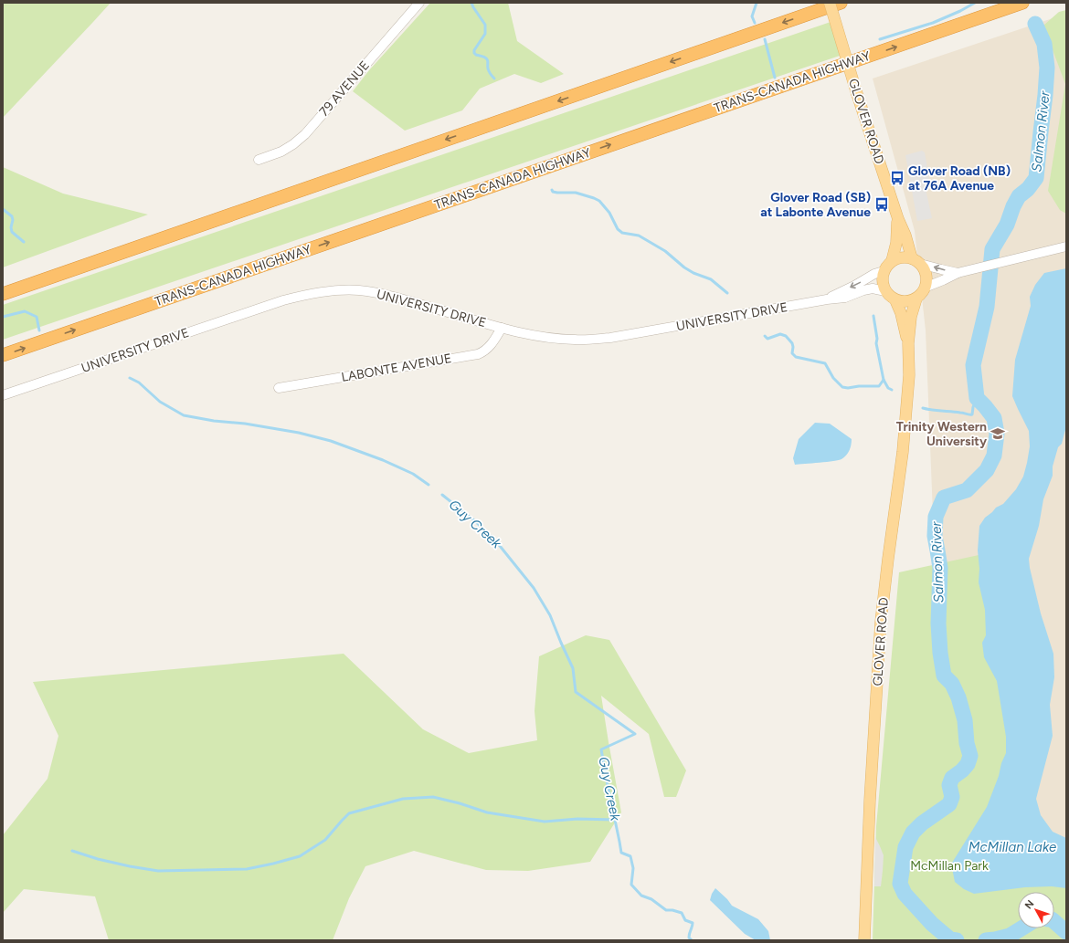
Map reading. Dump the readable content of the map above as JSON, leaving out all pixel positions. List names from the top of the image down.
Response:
{
  "streets": {
    "highway": ["TRANS-CANADA HIGHWAY"],
    "main road": ["GLOVER ROAD"],
    "street": ["79 AVENUE", "UNIVERSITY DRIVE", "LABONTE AVENUE"]
  },
  "crossings": [
    ["GLOVER ROAD", "UNIVERSITY DRIVE"],
    ["UNIVERSITY DRIVE", "LABONTE AVENUE"]
  ],
  "water": ["Salmon River", "Guy Creek", "McMillan Lake"],
  "parks": ["McMillan Park"],
  "places": {
    "bus stop": ["Glover Road (NB) at 76A Avenue", "Glover Road (SB) at Labonte Avenue"],
    "school or university": ["Trinity Western University"]
  },
  "north": "top left"
}
